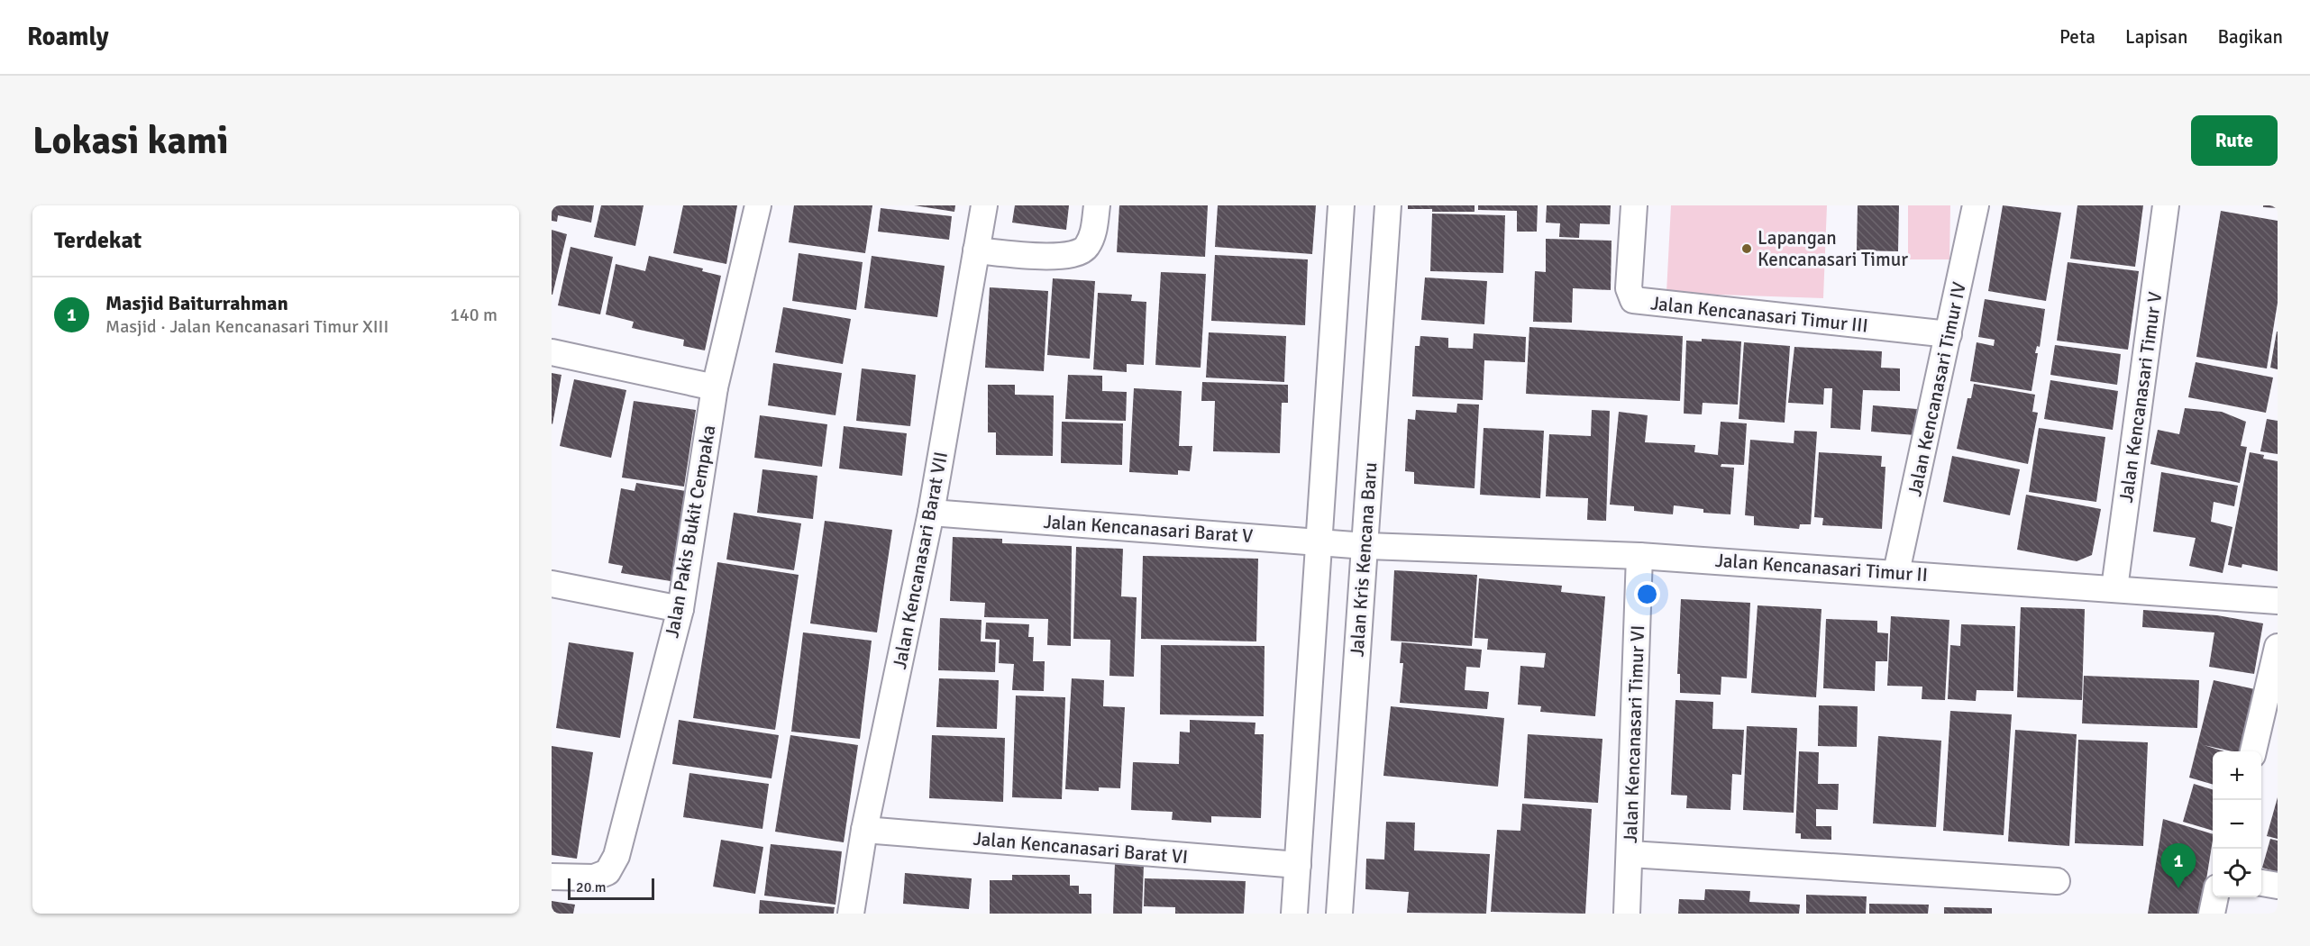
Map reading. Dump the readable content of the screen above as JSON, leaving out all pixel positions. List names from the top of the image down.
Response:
{
  "streets": {
    "street": [
      "Jalan Kencanasari Timur III",
      "Jalan Kencanasari Timur IV",
      "Jalan Kencanasari Timur V",
      "Jalan Kencanasari Barat V",
      "Jalan Pakis Bukit Cempaka",
      "Jalan Kris Kencana Baru",
      "Jalan Kencanasari Barat VII",
      "Jalan Kencanasari Timur II",
      "Jalan Kencanasari Timur VI",
      "Jalan Kencanasari Barat VI"
    ]
  },
  "crossings": [
    ["Jalan Kencanasari Timur III", "Jalan Kencanasari Timur IV"],
    ["Jalan Kencanasari Timur IV", "Jalan Kencanasari Timur II"],
    ["Jalan Kencanasari Timur V", "Jalan Kencanasari Timur II"],
    ["Jalan Kencanasari Barat V", "Jalan Kris Kencana Baru"],
    ["Jalan Kencanasari Barat V", "Jalan Kencanasari Barat VII"],
    ["Jalan Kencanasari Barat V", "Jalan Kencanasari Timur II"],
    ["Jalan Kris Kencana Baru", "Jalan Kencanasari Timur II"],
    ["Jalan Kencanasari Barat VII", "Jalan Kencanasari Barat VI"],
    ["Jalan Kencanasari Timur II", "Jalan Kencanasari Timur VI"]
  ],
  "places": ["Lapangan Kencanasari Timur"],
  "scale_bar": "20 m",
  "page": {
    "header": "Roamly",
    "nav": ["Peta", "Lapisan", "Bagikan"],
    "buttons": "Rute",
    "title": "Lokasi kami",
    "heading": "Terdekat",
    "list": [
      {
        "mark": "1",
        "name": "Masjid Baiturrahman",
        "note": "Masjid · Jalan Kencanasari Timur XIII",
        "value": "140 m"
      }
    ],
    "map_buttons": ["+", "−"],
    "pins": "1",
    "scale": "20 m"
  }
}
